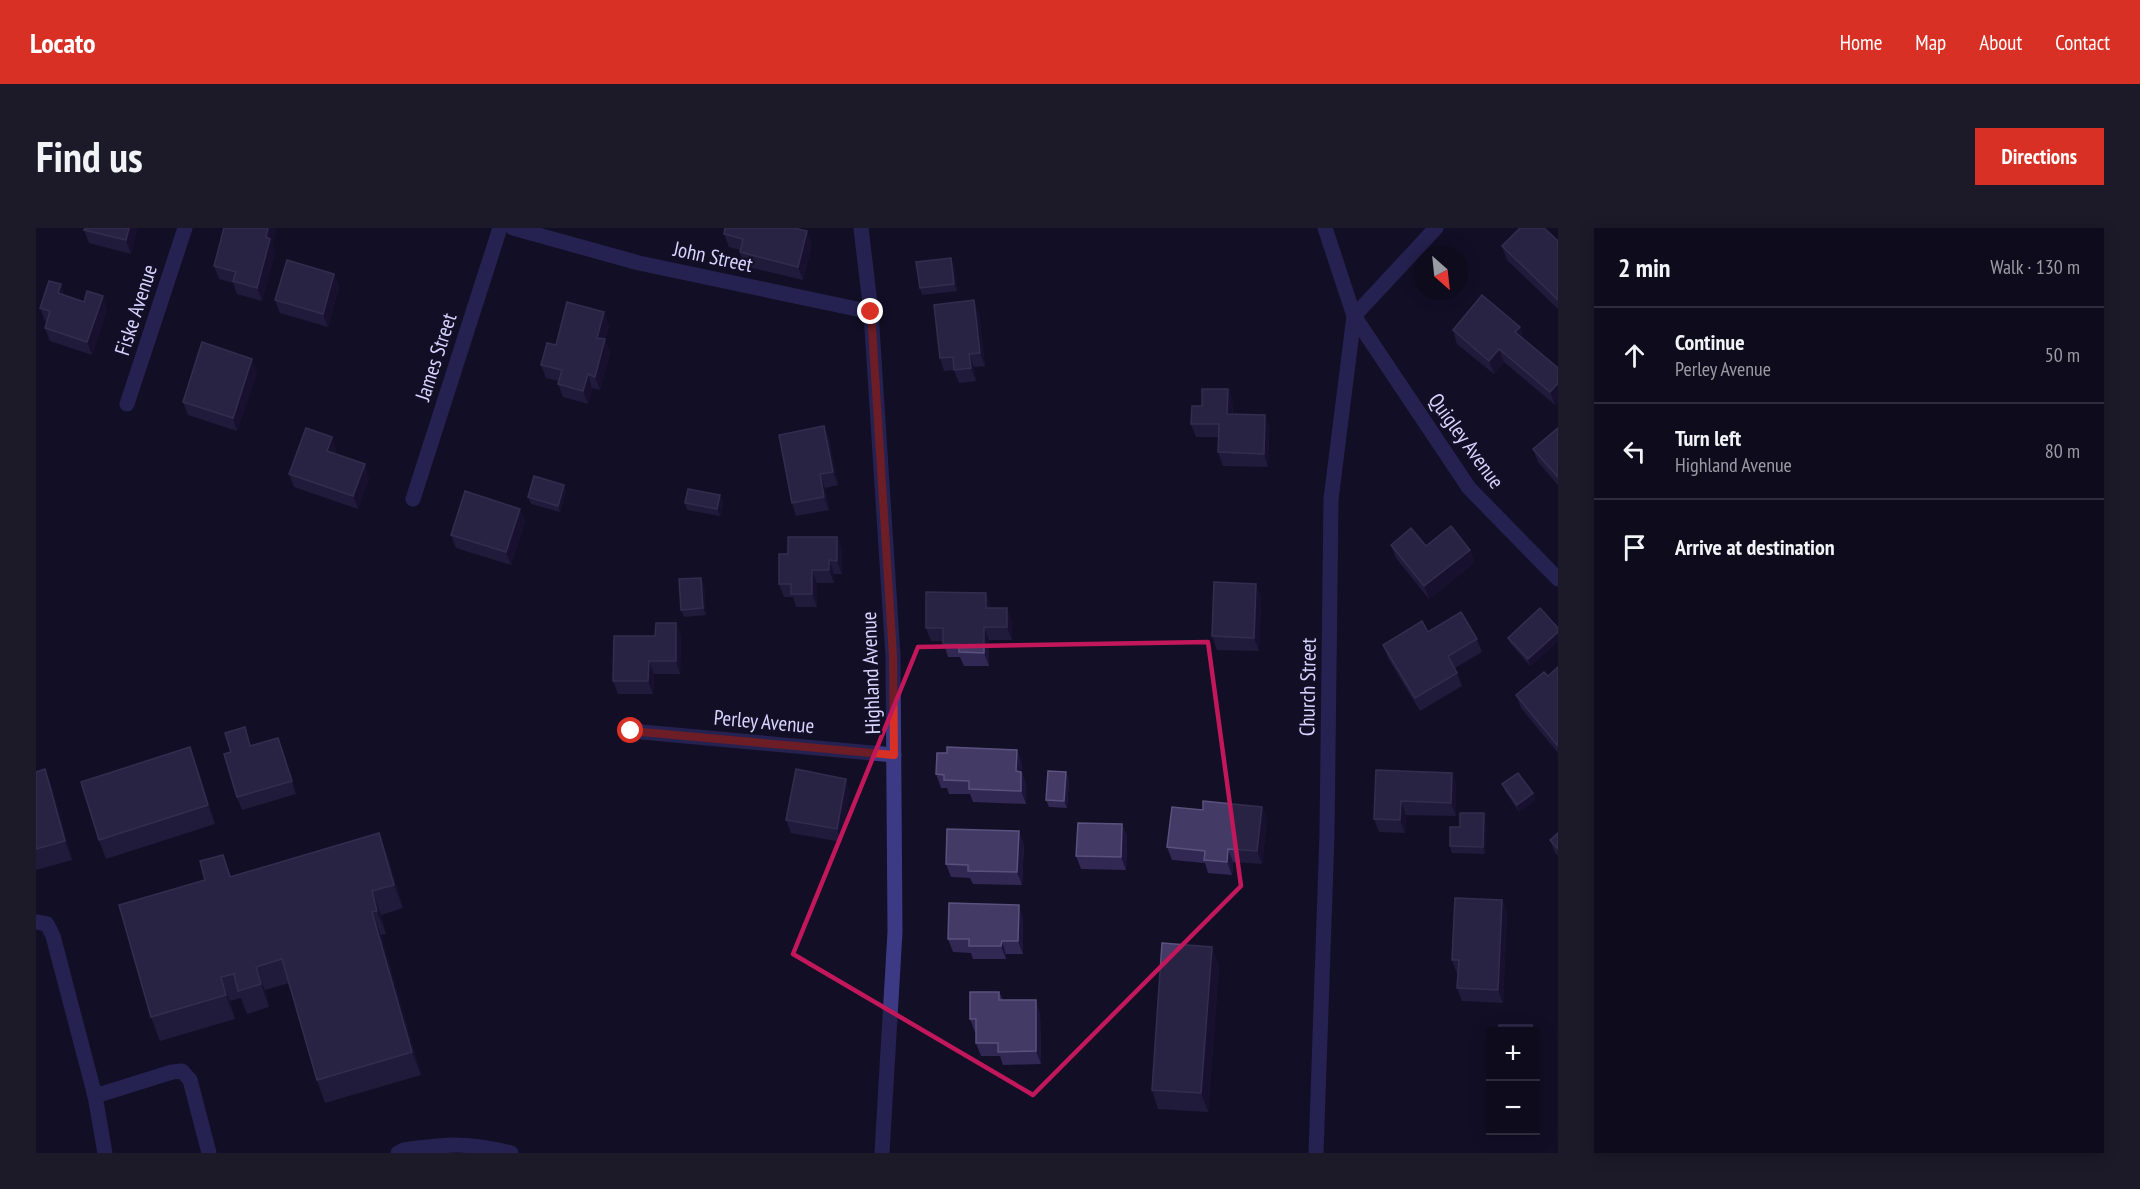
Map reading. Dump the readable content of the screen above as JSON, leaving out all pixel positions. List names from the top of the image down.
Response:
{
  "streets": {
    "street": [
      "John Street",
      "Fiske Avenue",
      "James Street",
      "Quigley Avenue",
      "Highland Avenue",
      "Church Street",
      "Perley Avenue"
    ]
  },
  "crossings": [
    ["John Street", "Highland Avenue"],
    ["Quigley Avenue", "Church Street"],
    ["Highland Avenue", "Perley Avenue"]
  ],
  "north": "bottom right",
  "page": {
    "header": "Locato",
    "nav": [
      "Home",
      "Map",
      "About",
      "Contact"
    ],
    "buttons": "Directions",
    "title": "Find us",
    "heading": ["2 min", "Walk · 130 m"],
    "list": [
      ["Continue", "Perley Avenue", "50 m"],
      ["Turn left", "Highland Avenue", "80 m"],
      "Arrive at destination"
    ],
    "map_buttons": ["+", "−"]
  }
}
